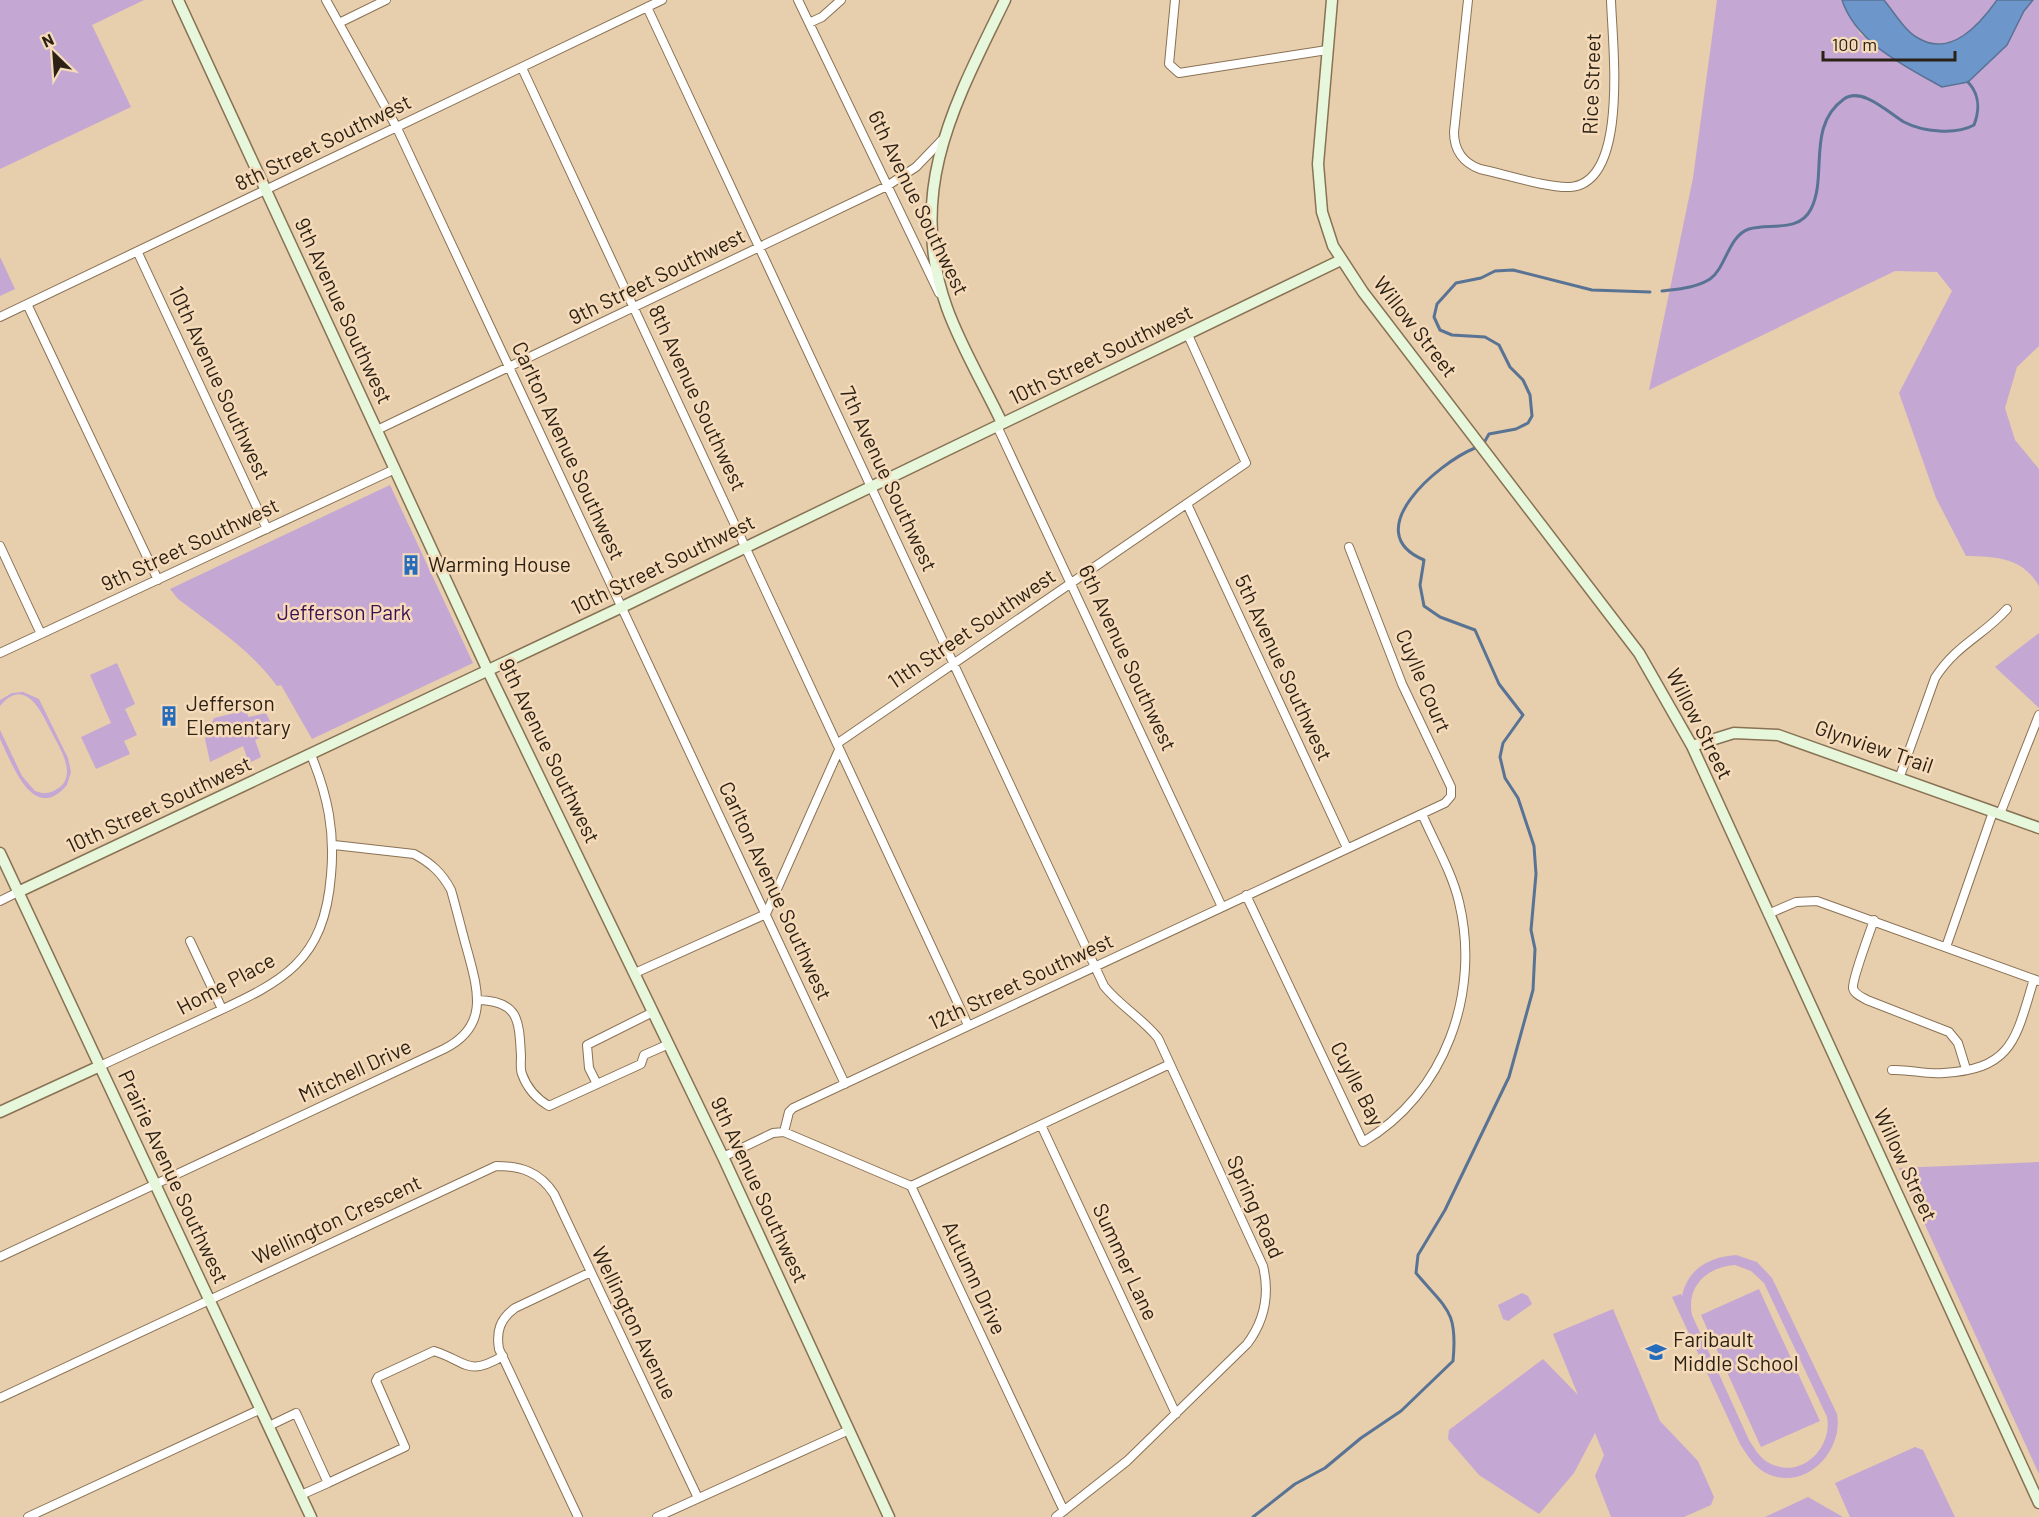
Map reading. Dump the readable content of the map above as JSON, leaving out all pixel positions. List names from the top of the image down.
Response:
{
  "streets": {
    "street": [
      "Rice Street",
      "8th Street Southwest",
      "6th Avenue Southwest",
      "9th Street Southwest",
      "9th Avenue Southwest",
      "Willow Street",
      "10th Street Southwest",
      "10th Avenue Southwest",
      "8th Avenue Southwest",
      "Carlton Avenue Southwest",
      "7th Avenue Southwest",
      "11th Street Southwest",
      "5th Avenue Southwest",
      "Cuylle Court",
      "Glynview Trail",
      "12th Street Southwest",
      "Home Place",
      "Mitchell Drive",
      "Cuylle Bay",
      "Prairie Avenue Southwest",
      "Spring Road",
      "Wellington Crescent",
      "Summer Lane",
      "Autumn Drive",
      "Wellington Avenue"
    ]
  },
  "crossings": [
    ["8th Street Southwest", "9th Avenue Southwest"],
    ["8th Street Southwest", "10th Avenue Southwest"],
    ["8th Street Southwest", "8th Avenue Southwest"],
    ["8th Street Southwest", "Carlton Avenue Southwest"],
    ["8th Street Southwest", "7th Avenue Southwest"],
    ["6th Avenue Southwest", "9th Street Southwest"],
    ["6th Avenue Southwest", "10th Street Southwest"],
    ["6th Avenue Southwest", "11th Street Southwest"],
    ["6th Avenue Southwest", "12th Street Southwest"],
    ["9th Street Southwest", "9th Avenue Southwest"],
    ["9th Street Southwest", "10th Avenue Southwest"],
    ["9th Street Southwest", "8th Avenue Southwest"],
    ["9th Street Southwest", "Carlton Avenue Southwest"],
    ["9th Street Southwest", "7th Avenue Southwest"],
    ["9th Avenue Southwest", "10th Street Southwest"],
    ["Willow Street", "10th Street Southwest"],
    ["Willow Street", "Glynview Trail"],
    ["10th Street Southwest", "8th Avenue Southwest"],
    ["10th Street Southwest", "Carlton Avenue Southwest"],
    ["10th Street Southwest", "7th Avenue Southwest"],
    ["10th Street Southwest", "11th Street Southwest"],
    ["10th Street Southwest", "Home Place"],
    ["10th Street Southwest", "Prairie Avenue Southwest"],
    ["8th Avenue Southwest", "11th Street Southwest"],
    ["Carlton Avenue Southwest", "12th Street Southwest"],
    ["7th Avenue Southwest", "11th Street Southwest"],
    ["7th Avenue Southwest", "12th Street Southwest"],
    ["7th Avenue Southwest", "Spring Road"],
    ["11th Street Southwest", "5th Avenue Southwest"],
    ["5th Avenue Southwest", "12th Street Southwest"],
    ["Cuylle Court", "Cuylle Bay"],
    ["12th Street Southwest", "Cuylle Bay"],
    ["12th Street Southwest", "Spring Road"],
    ["Home Place", "Mitchell Drive"],
    ["Home Place", "Prairie Avenue Southwest"],
    ["Mitchell Drive", "Prairie Avenue Southwest"],
    ["Prairie Avenue Southwest", "Wellington Crescent"],
    ["Spring Road", "Summer Lane"],
    ["Spring Road", "Autumn Drive"],
    ["Wellington Crescent", "Wellington Avenue"]
  ],
  "parks": ["Jefferson Park"],
  "places": {
    "building": ["Warming House", "Jefferson Elementary"],
    "school or university": ["Faribault Middle School"]
  },
  "scale_bar": "100 m",
  "north": "top left"
}
